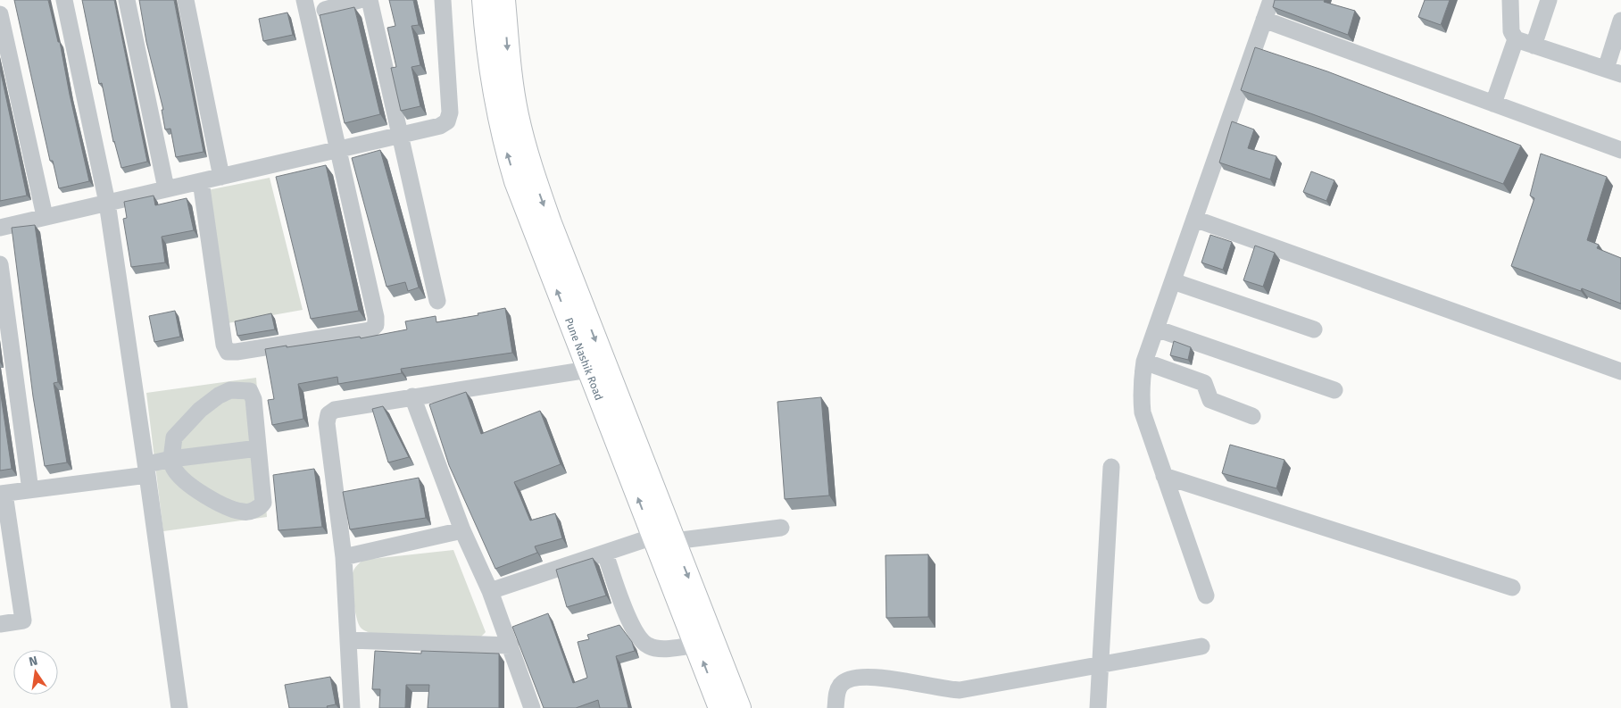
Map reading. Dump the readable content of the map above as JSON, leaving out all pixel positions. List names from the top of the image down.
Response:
{
  "streets": {
    "highway": ["Pune Nashik Road"]
  },
  "north": "top"
}
